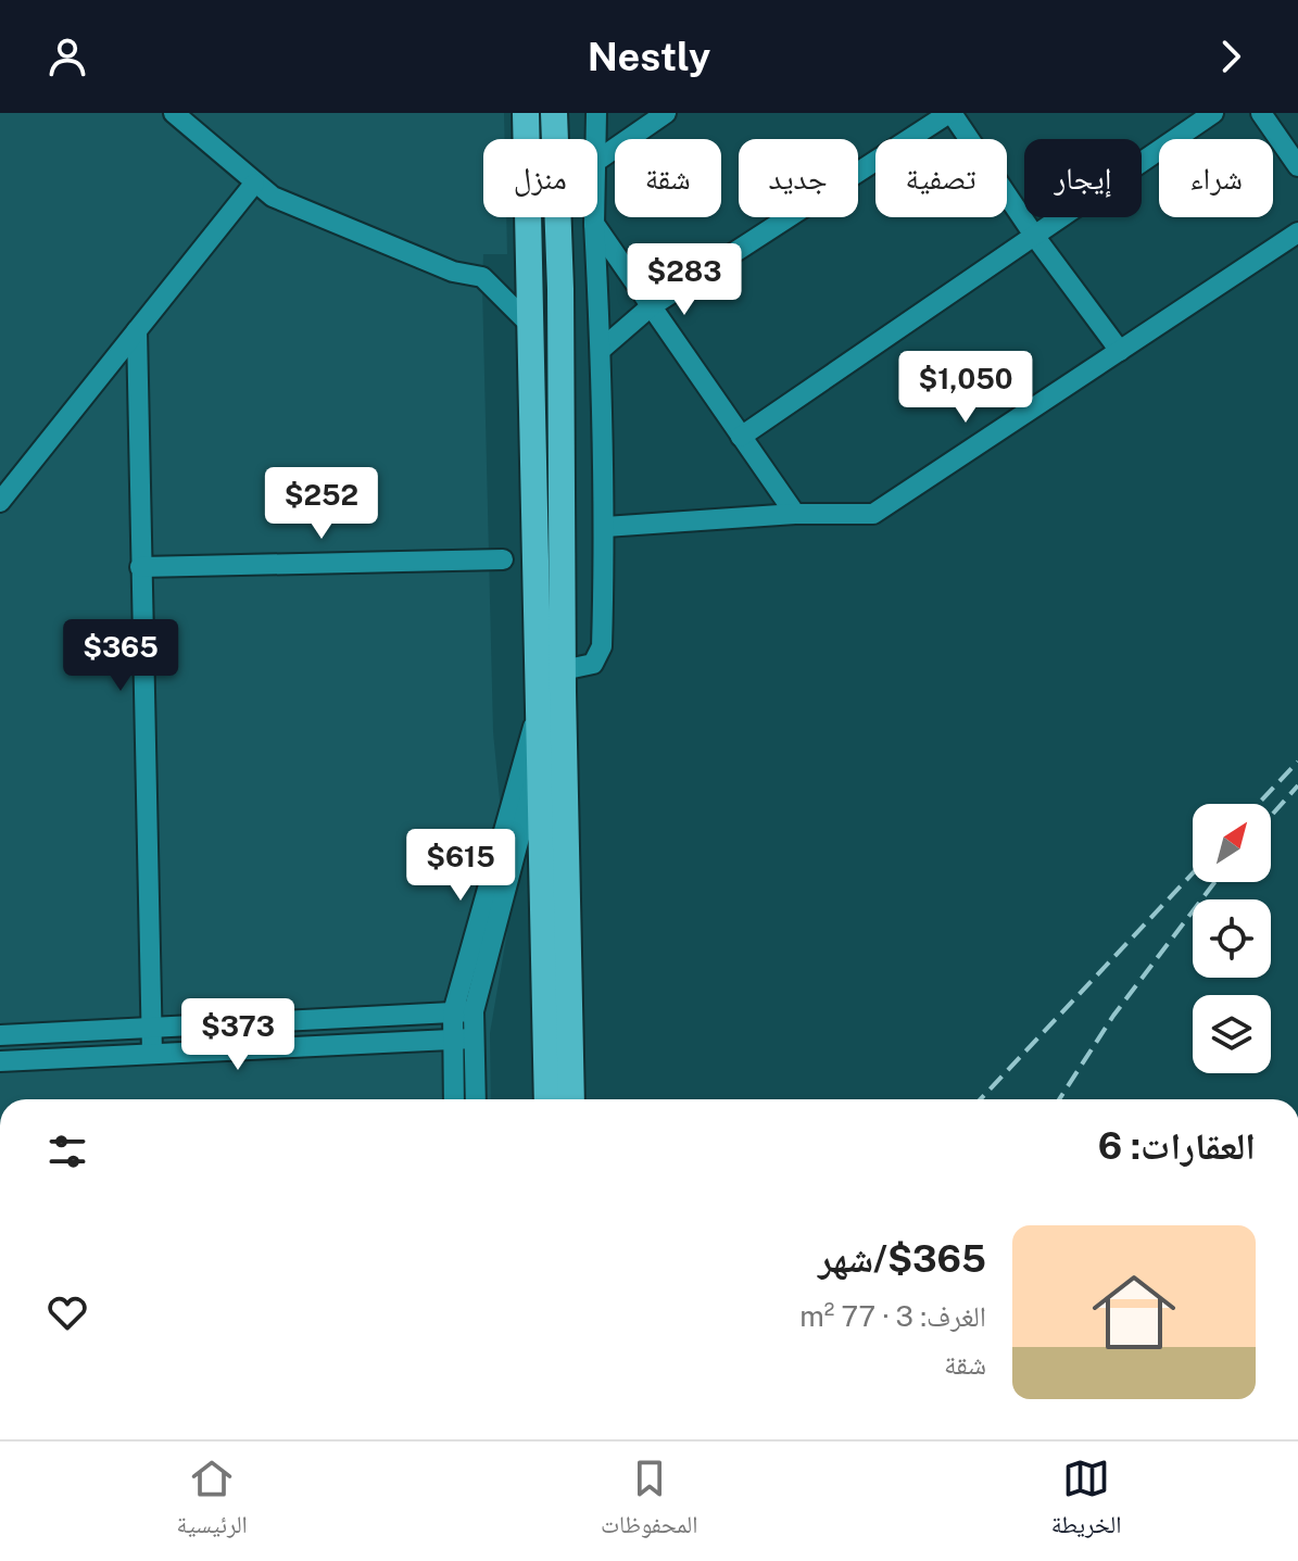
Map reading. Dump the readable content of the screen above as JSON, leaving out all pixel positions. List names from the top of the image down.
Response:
{
  "north": "top right",
  "page": {
    "header": "Nestly",
    "chip": [
      "شراء",
      "إيجار",
      "تصفية",
      "جديد",
      "شقة",
      "منزل"
    ],
    "price": [
      "$283",
      "$1,050",
      "$252",
      "$365",
      "$615",
      "$373"
    ],
    "heading": "العقارات: 6",
    "list": [
      {
        "name": "$365/شهر",
        "note": "الغرف: 3 · 77 m² · شقة"
      }
    ],
    "tabs": ["الخريطة", "المحفوظات", "الرئيسية"]
  }
}
